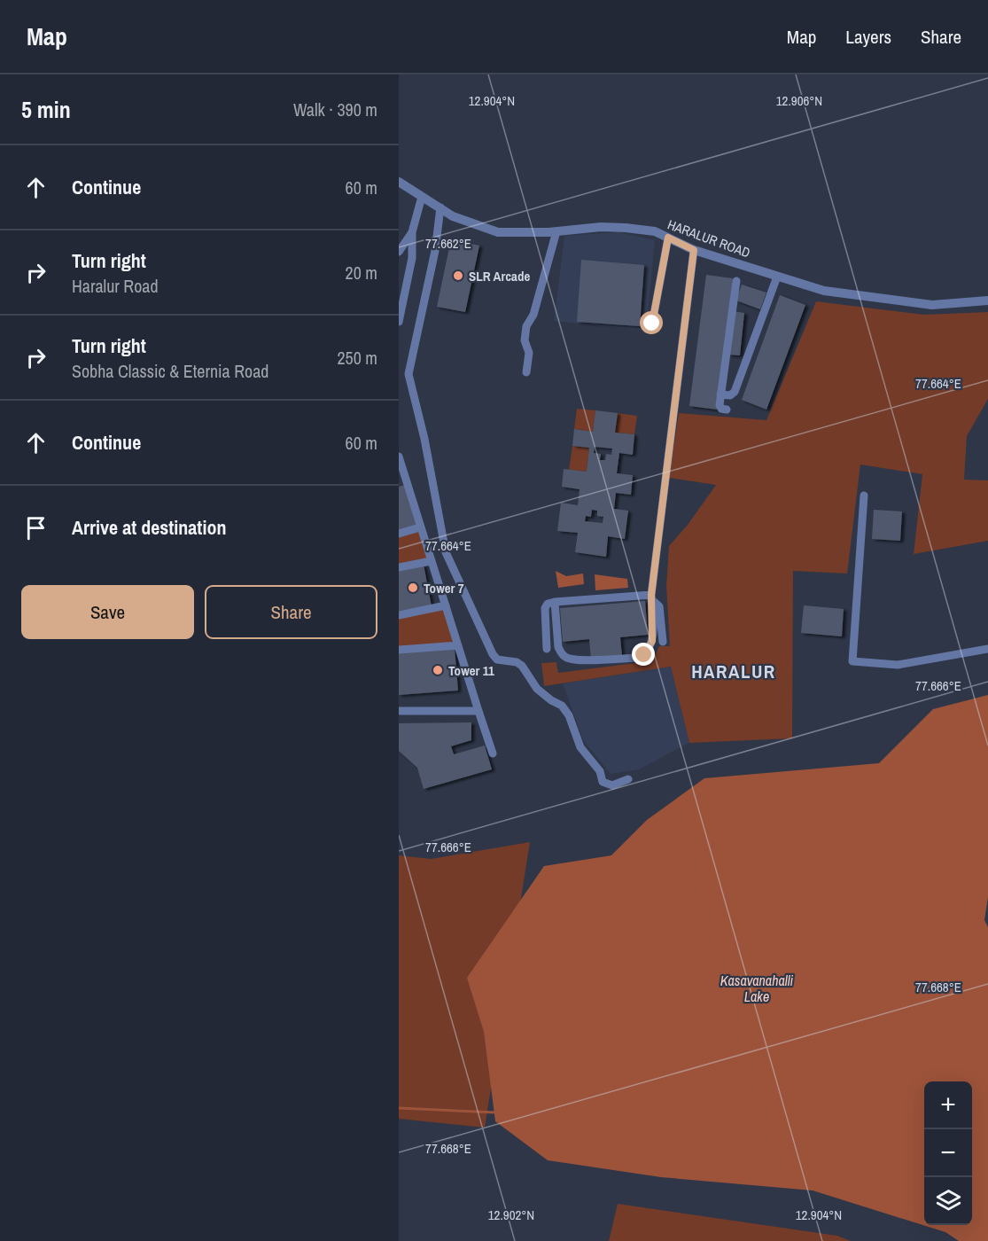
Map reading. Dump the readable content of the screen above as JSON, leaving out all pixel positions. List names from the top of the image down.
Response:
{
  "streets": {
    "street": ["HARALUR ROAD"]
  },
  "districts": ["HARALUR"],
  "water": ["Kasavanahalli Lake"],
  "places": ["SLR Arcade", "Tower 7", "Tower 11"],
  "page": {
    "header": "Map",
    "nav": ["Map", "Layers", "Share"],
    "heading": ["5 min", "Walk · 390 m"],
    "list": [
      ["Continue", "60 m"],
      ["Turn right", "Haralur Road", "20 m"],
      ["Turn right", "Sobha Classic & Eternia Road", "250 m"],
      ["Continue", "60 m"],
      "Arrive at destination"
    ],
    "buttons": ["Save", "Share"],
    "map_buttons": ["+", "−"]
  },
  "coordinates": [
    "12.904°N",
    "12.906°N",
    "77.662°E",
    "77.664°E",
    "77.666°E",
    "77.668°E",
    "12.902°N"
  ]
}
